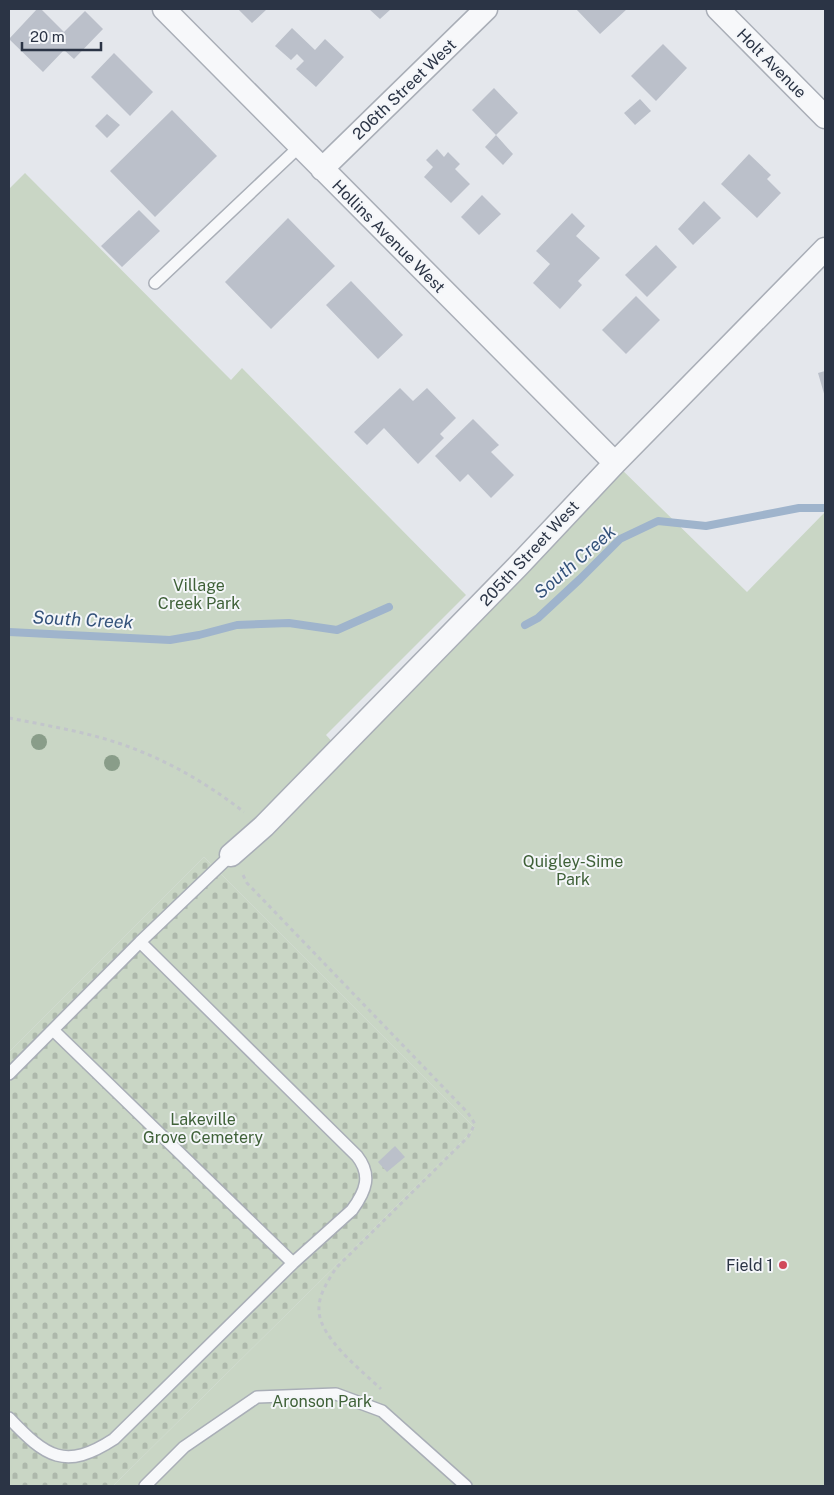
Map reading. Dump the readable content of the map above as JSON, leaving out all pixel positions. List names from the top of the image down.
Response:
{
  "streets": {
    "street": [
      "Holt Avenue",
      "206th Street West",
      "Hollins Avenue West",
      "205th Street West"
    ]
  },
  "crossings": [
    ["206th Street West", "Hollins Avenue West"],
    ["Hollins Avenue West", "205th Street West"]
  ],
  "water": ["South Creek"],
  "parks": [
    "Village Creek Park",
    "Quigley-Sime Park",
    "Lakeville Grove Cemetery",
    "Aronson Park"
  ],
  "places": ["Field 1"],
  "scale_bar": "20 m"
}
